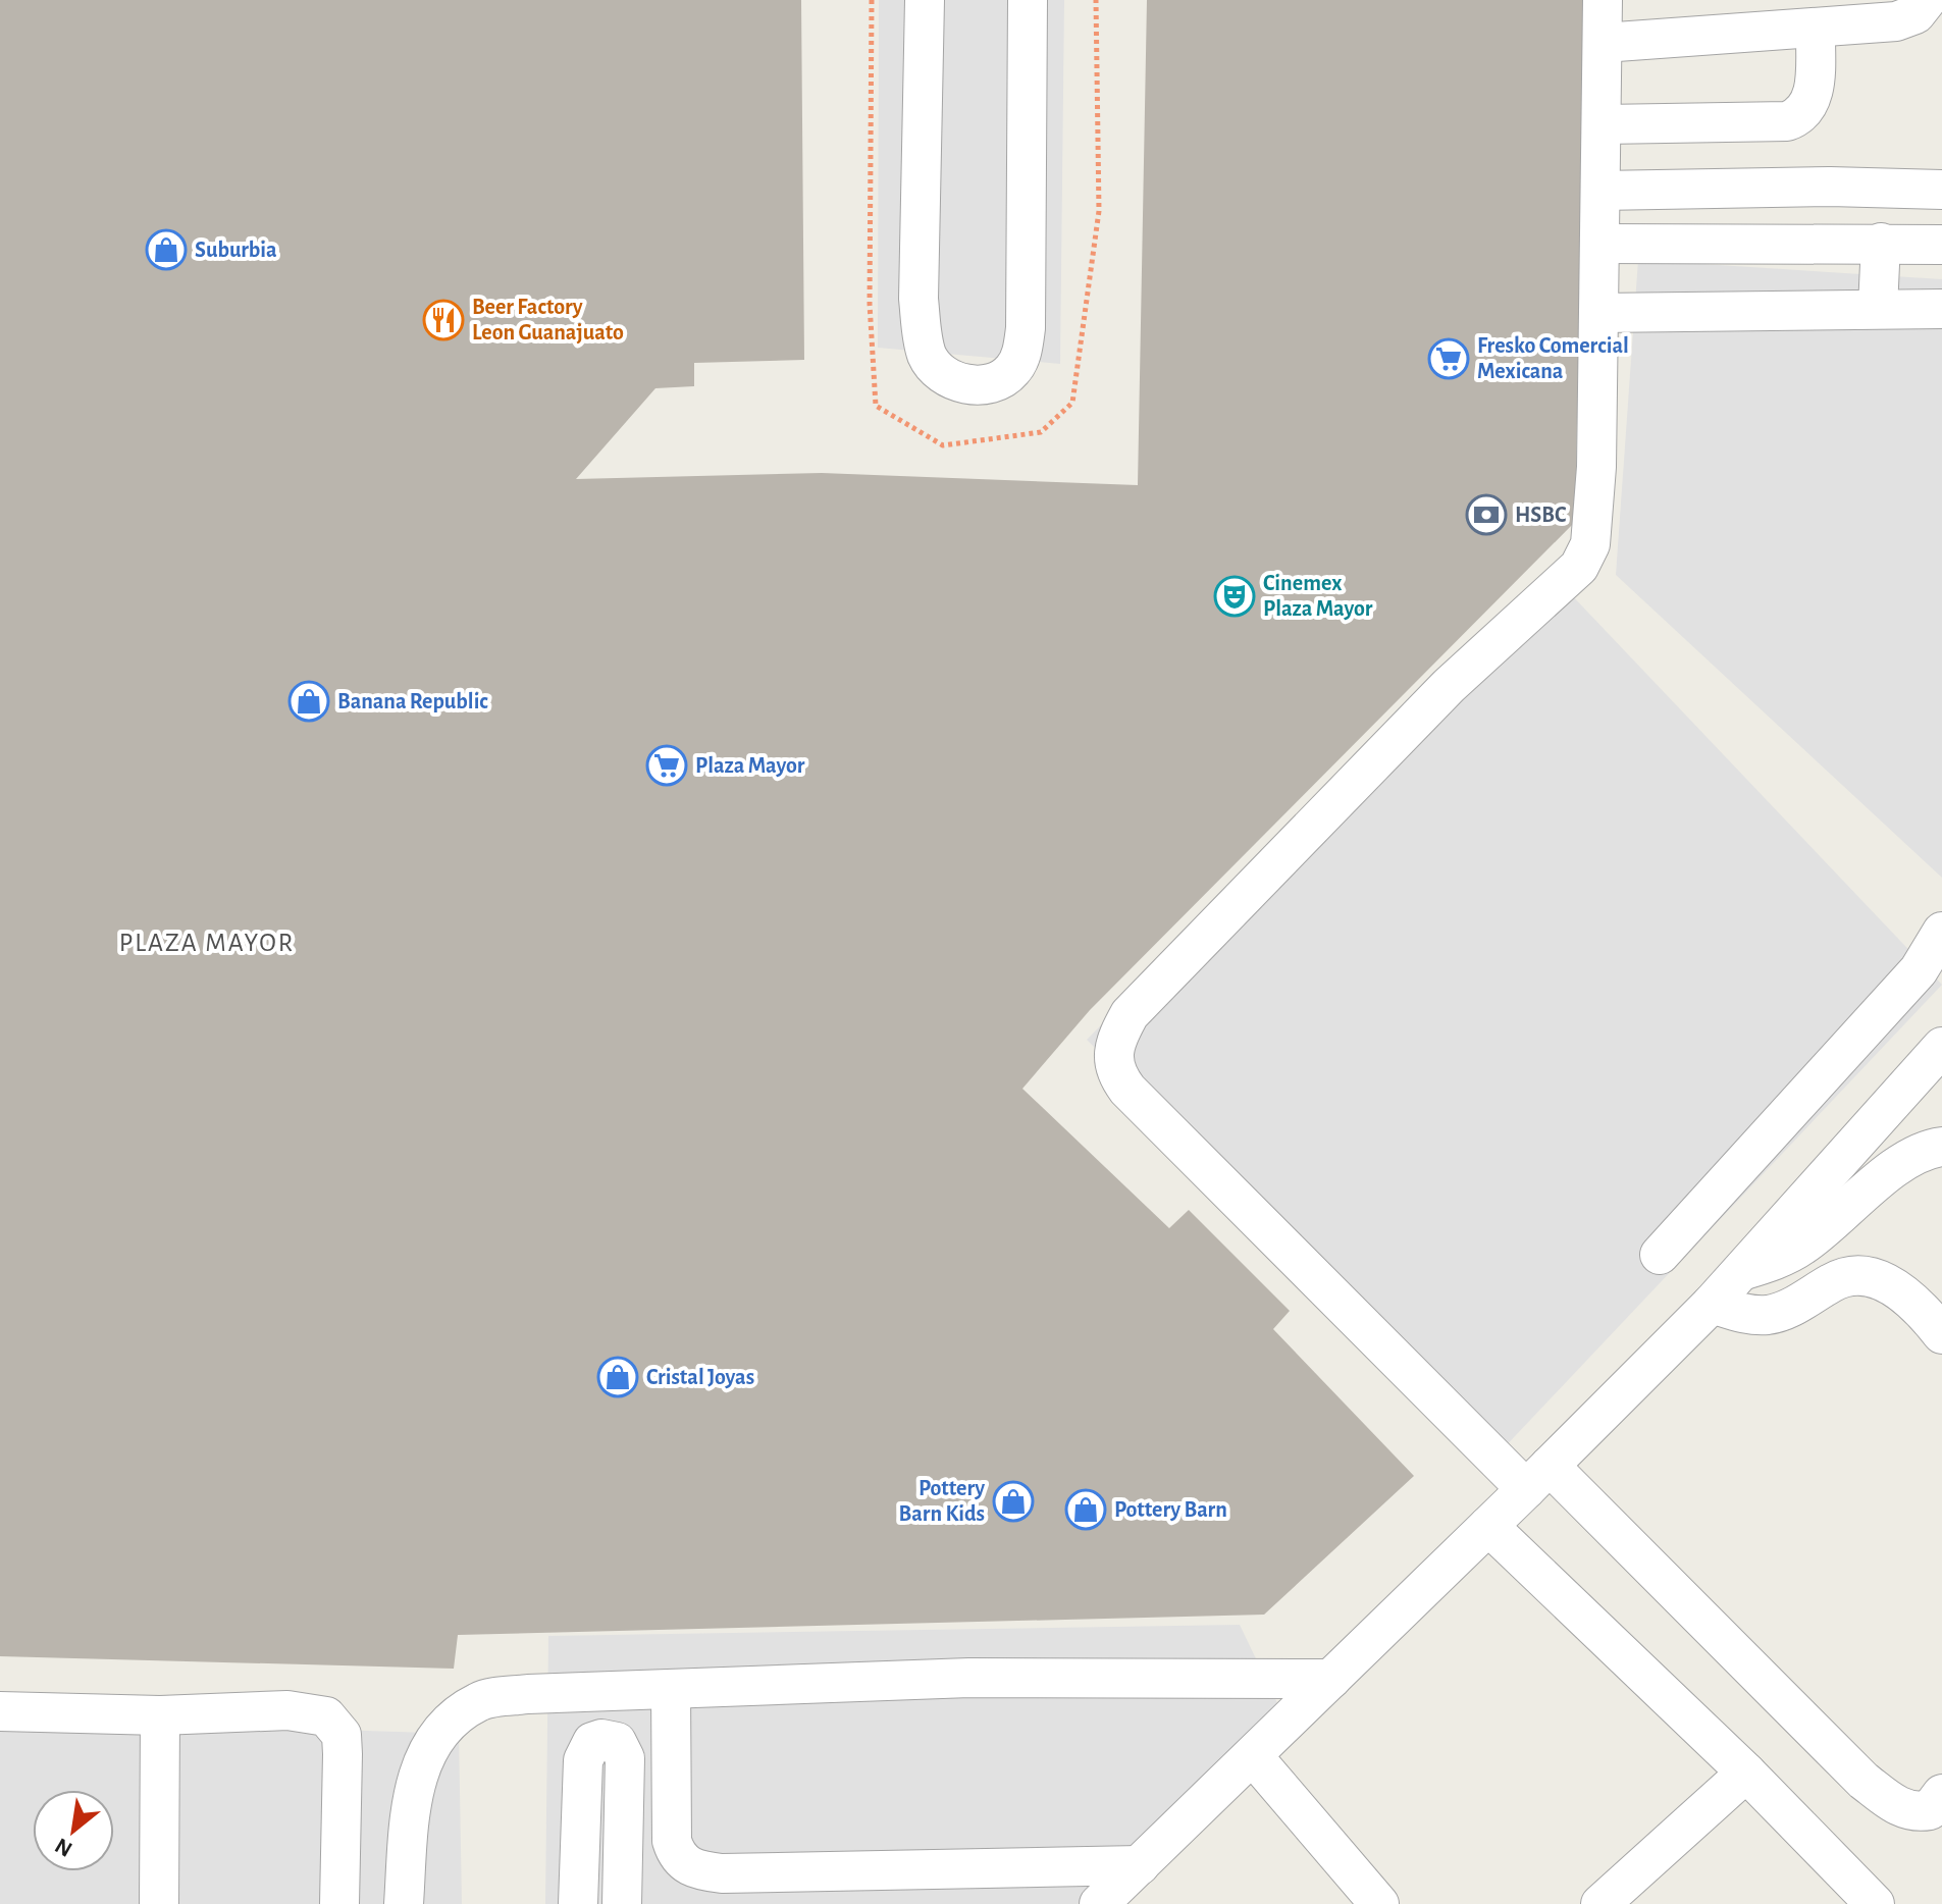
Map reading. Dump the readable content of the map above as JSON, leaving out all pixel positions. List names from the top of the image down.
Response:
{
  "districts": ["PLAZA MAYOR"],
  "places": {
    "shop": [
      "Suburbia",
      "Banana Republic",
      "Cristal Joyas",
      "Pottery Barn Kids",
      "Pottery Barn"
    ],
    "restaurant": ["Beer Factory Leon Guanajuato"],
    "supermarket": ["Fresko Comercial Mexicana", "Plaza Mayor"],
    "bank": ["HSBC"],
    "theatre": ["Cinemex Plaza Mayor"]
  },
  "north": "bottom left"
}
